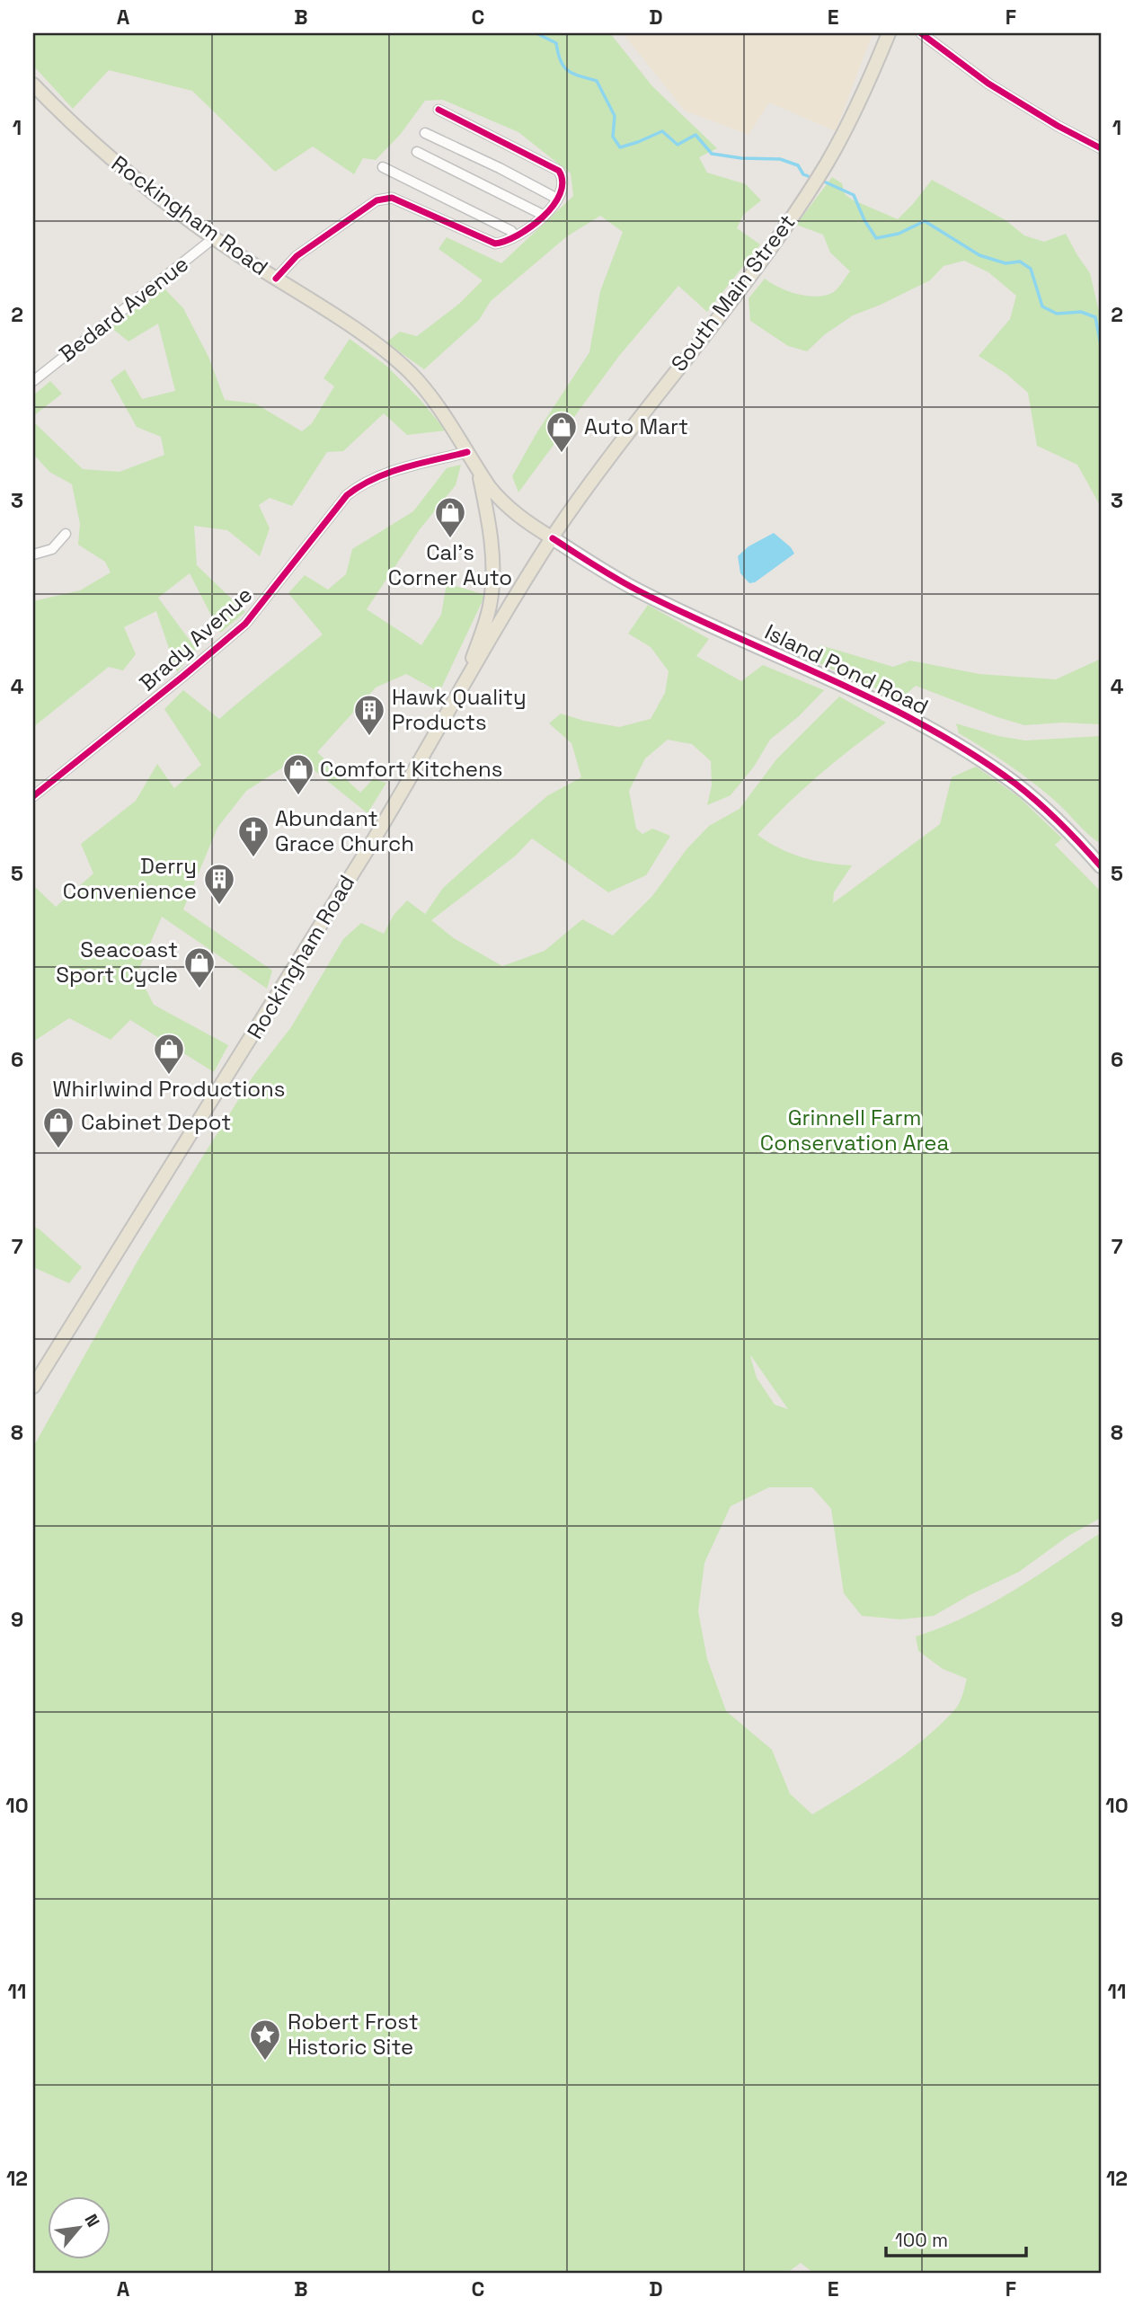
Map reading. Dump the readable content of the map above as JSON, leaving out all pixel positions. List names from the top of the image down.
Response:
{
  "streets": {
    "main road": ["Rockingham Road", "South Main Street"],
    "street": ["Bedard Avenue", "Brady Avenue", "Island Pond Road"]
  },
  "crossings": [
    ["Rockingham Road", "South Main Street"],
    ["Rockingham Road", "Bedard Avenue"],
    ["Rockingham Road", "Brady Avenue"],
    ["Rockingham Road", "Island Pond Road"],
    ["South Main Street", "Island Pond Road"]
  ],
  "parks": ["Grinnell Farm Conservation Area"],
  "places": {
    "shop": [
      "Auto Mart",
      "Cal's Corner Auto",
      "Comfort Kitchens",
      "Seacoast Sport Cycle",
      "Whirlwind Productions",
      "Cabinet Depot"
    ],
    "building": ["Hawk Quality Products", "Derry Convenience"],
    "church": ["Abundant Grace Church"],
    "place": ["Robert Frost Historic Site"]
  },
  "scale_bar": "100 m",
  "north": "top right",
  "grid": {
    "columns": [
      "A",
      "B",
      "C",
      "D",
      "E",
      "F"
    ],
    "rows": [
      "1",
      "2",
      "3",
      "4",
      "5",
      "6",
      "7",
      "8",
      "9",
      "10",
      "11",
      "12"
    ]
  }
}
